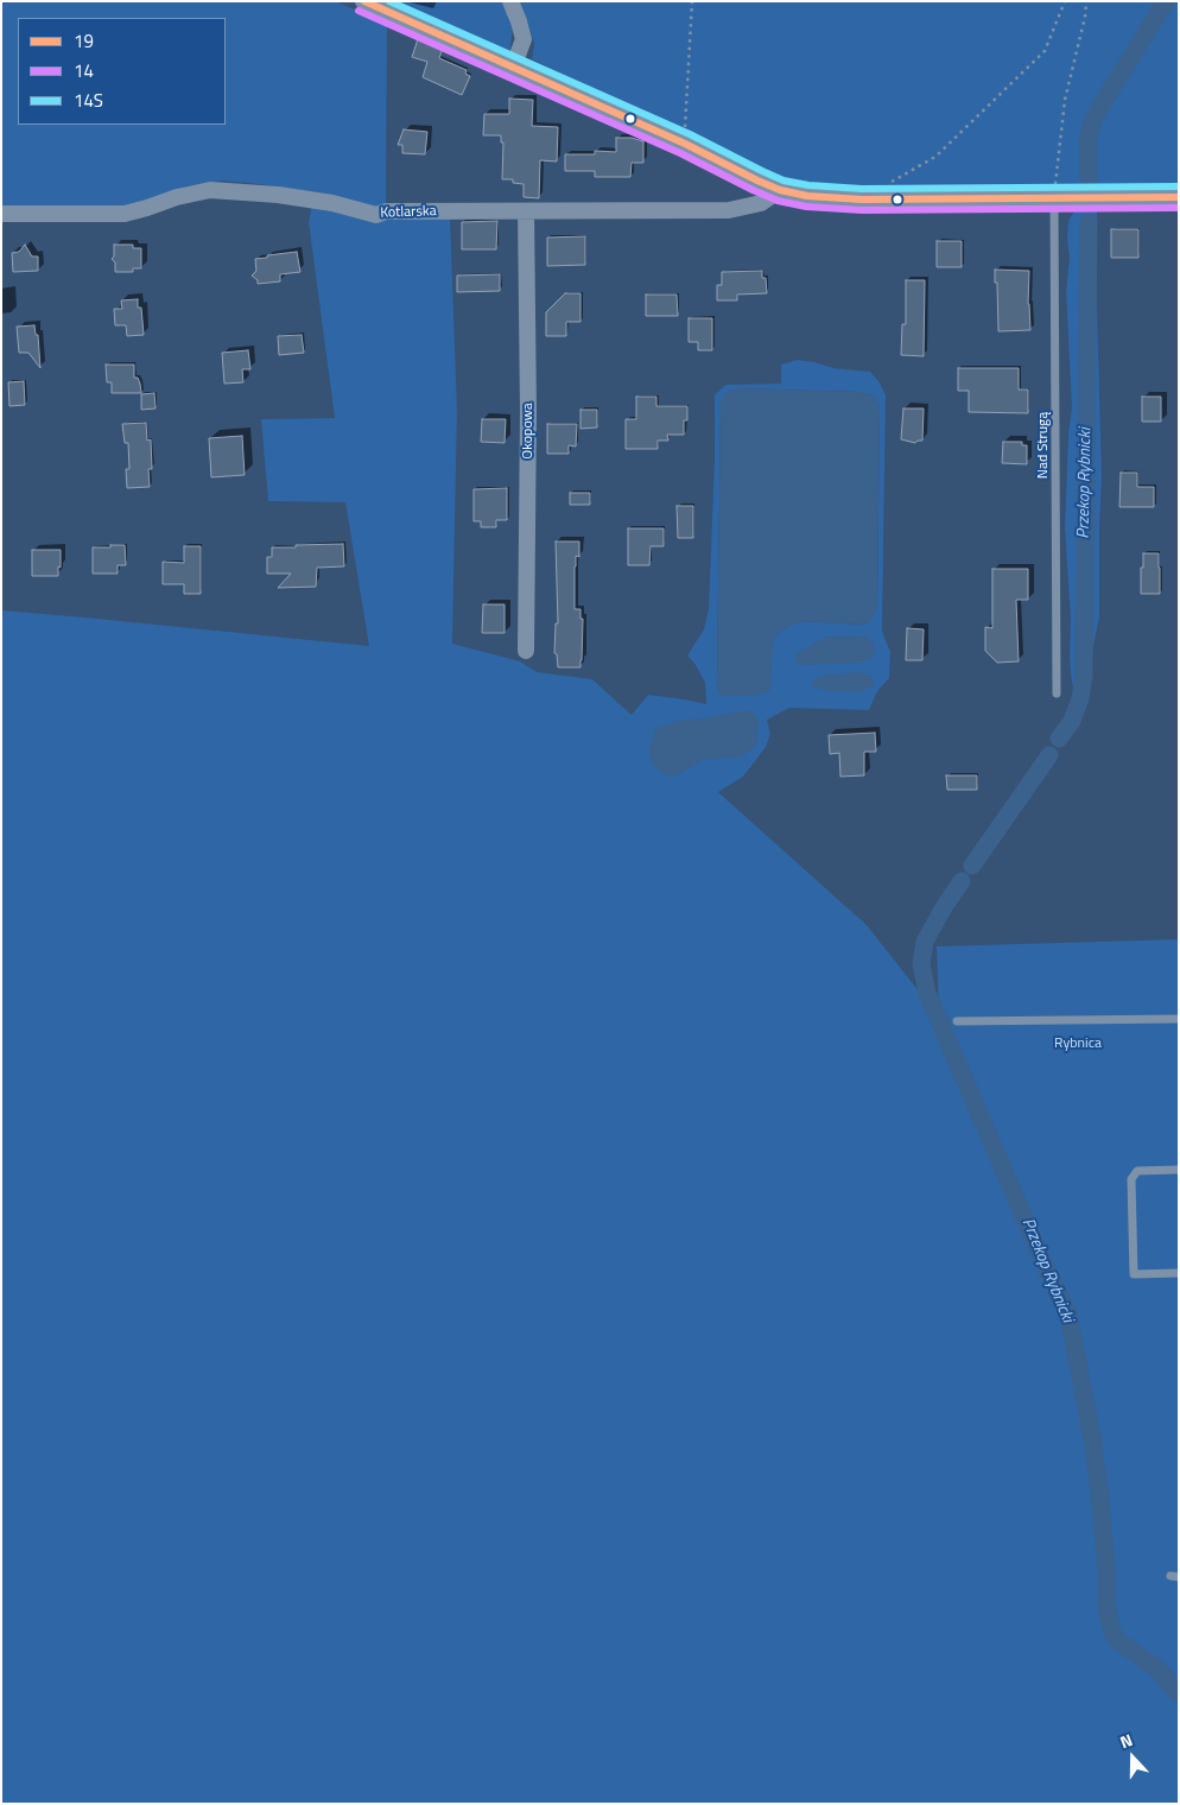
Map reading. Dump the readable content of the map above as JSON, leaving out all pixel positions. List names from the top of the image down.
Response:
{
  "streets": {
    "street": ["Kotlarska", "Okopowa"],
    "lane": ["Nad Strugą"]
  },
  "crossings": [
    ["Kotlarska", "Okopowa"]
  ],
  "water": ["Przekop Rybnicki"],
  "parks": ["Rybnica"],
  "lines": ["transit line 19", "transit line 14S", "transit line 14"],
  "legend": ["19", "14", "14S"],
  "north": "top"
}
